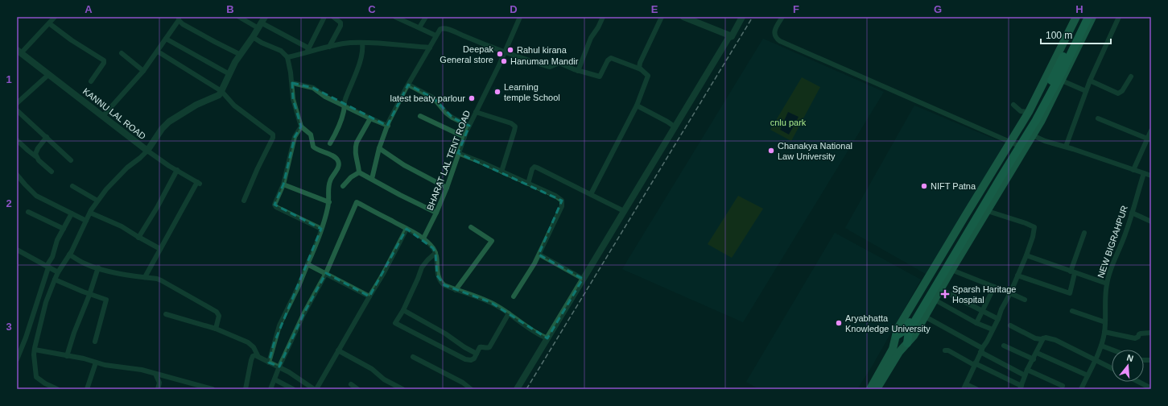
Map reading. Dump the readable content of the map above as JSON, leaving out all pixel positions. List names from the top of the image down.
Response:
{
  "streets": {
    "street": ["KANNU LAL ROAD", "BHARAT LAL TENT ROAD", "NEW BIGRAHPUR"]
  },
  "parks": ["cnlu park"],
  "places": {
    "other": [
      "Rahul kirana",
      "Deepak General store",
      "Hanuman Mandir",
      "Learning temple School",
      "latest beaty parlour",
      "Chanakya National Law University",
      "NIFT Patna",
      "Aryabhatta Knowledge University"
    ],
    "health": ["Sparsh Haritage Hospital"]
  },
  "scale_bar": "100 m",
  "north": "top",
  "grid": {
    "columns": [
      "A",
      "B",
      "C",
      "D",
      "E",
      "F",
      "G",
      "H"
    ],
    "rows": ["1", "2", "3"]
  }
}
